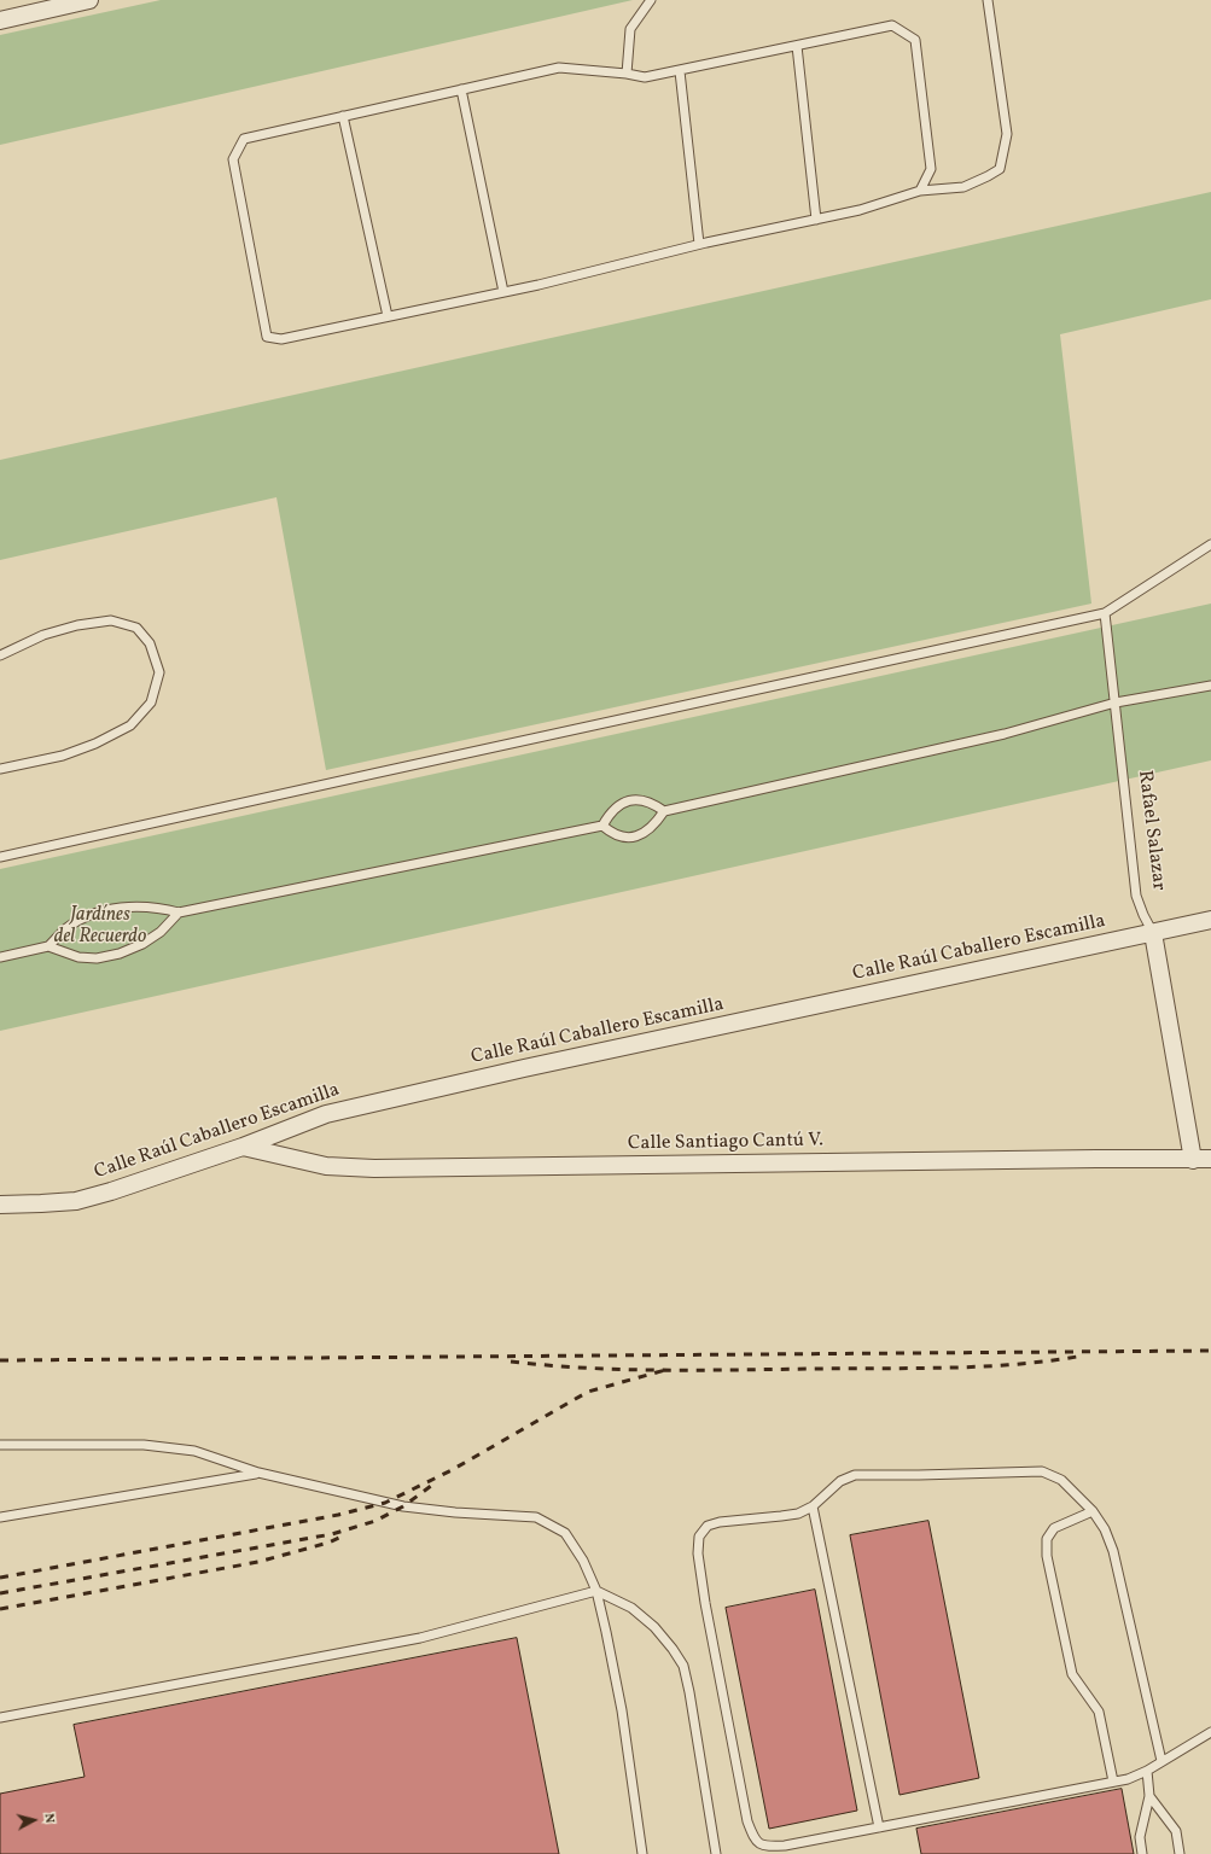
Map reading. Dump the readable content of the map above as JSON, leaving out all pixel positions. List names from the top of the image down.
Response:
{
  "streets": {
    "street": ["Rafael Salazar", "Calle Raúl Caballero Escamilla", "Calle Santiago Cantú V."]
  },
  "crossings": [
    ["Rafael Salazar", "Calle Raúl Caballero Escamilla"],
    ["Rafael Salazar", "Calle Santiago Cantú V."],
    ["Calle Raúl Caballero Escamilla", "Calle Santiago Cantú V."]
  ],
  "parks": ["Jardínes del Recuerdo"],
  "north": "right"
}
